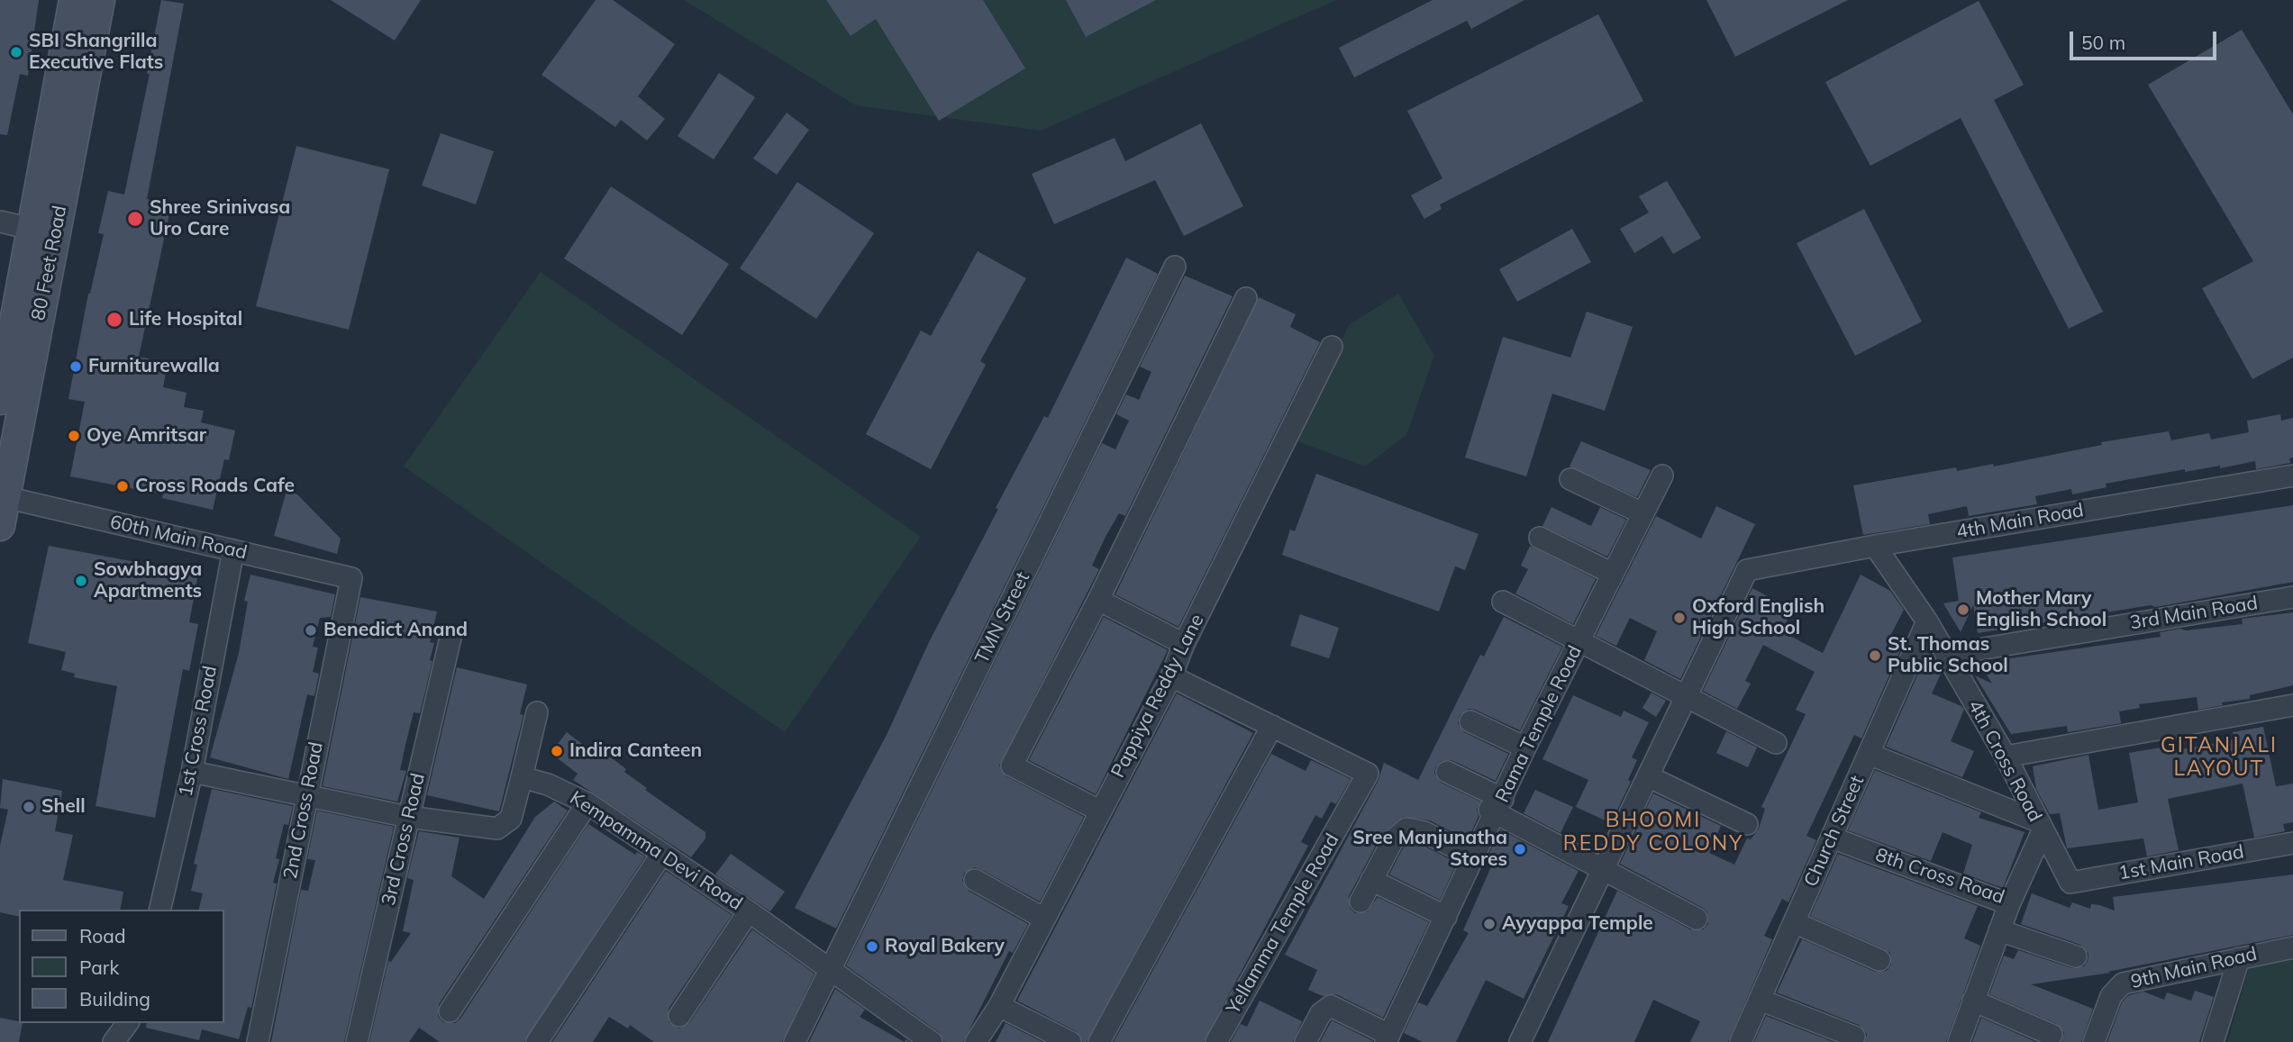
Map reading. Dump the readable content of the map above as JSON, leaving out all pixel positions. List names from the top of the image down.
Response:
{
  "streets": {
    "main road": ["80 Feet Road"],
    "street": [
      "4th Main Road",
      "60th Main Road",
      "3rd Main Road",
      "TMN Street",
      "Pappiya Reddy Lane",
      "Rama Temple Road",
      "1st Cross Road",
      "4th Cross Road",
      "2nd Cross Road",
      "Church Street",
      "3rd Cross Road",
      "Kempamma Devi Road",
      "1st Main Road",
      "8th Cross Road",
      "Yellamma Temple Road",
      "9th Main Road"
    ]
  },
  "crossings": [
    ["80 Feet Road", "60th Main Road"],
    ["4th Main Road", "4th Cross Road"],
    ["60th Main Road", "1st Cross Road"],
    ["60th Main Road", "2nd Cross Road"],
    ["3rd Main Road", "4th Cross Road"],
    ["TMN Street", "Kempamma Devi Road"],
    ["4th Cross Road", "Church Street"],
    ["4th Cross Road", "1st Main Road"],
    ["4th Cross Road", "8th Cross Road"],
    ["Church Street", "8th Cross Road"]
  ],
  "districts": ["GITANJALI LAYOUT", "BHOOMI REDDY COLONY"],
  "places": [
    "SBI Shangrilla Executive Flats",
    "Shree Srinivasa Uro Care",
    "Life Hospital",
    "Furniturewalla",
    "Oye Amritsar",
    "Cross Roads Cafe",
    "Sowbhagya Apartments",
    "Mother Mary English School",
    "Oxford English High School",
    "Benedict Anand",
    "St. Thomas Public School",
    "Indira Canteen",
    "Shell",
    "Sree Manjunatha Stores",
    "Ayyappa Temple",
    "Royal Bakery"
  ],
  "legend": ["Road", "Park", "Building"],
  "scale_bar": "50 m"
}
